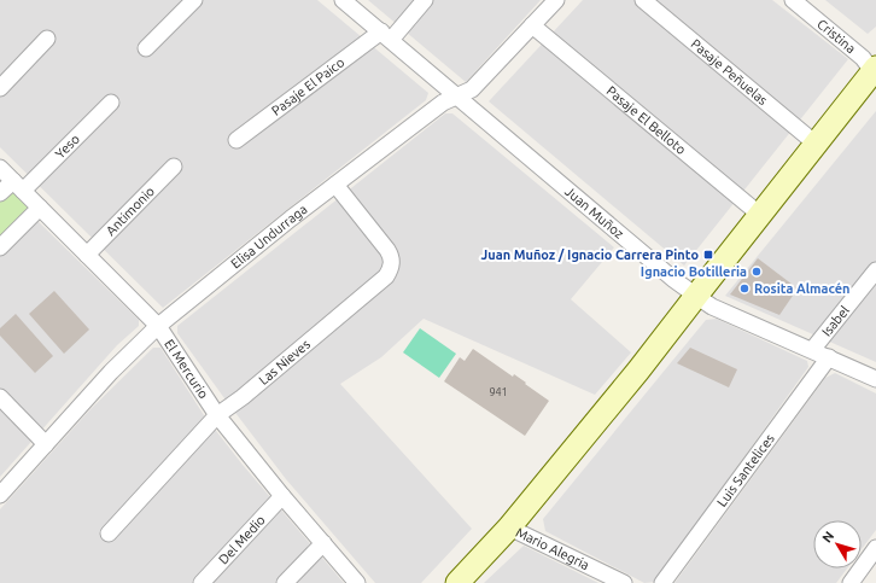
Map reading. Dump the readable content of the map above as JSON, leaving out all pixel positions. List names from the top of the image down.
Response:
{
  "streets": {
    "street": [
      "Cristina",
      "Pasaje Peñuelas",
      "Pasaje El Paico",
      "Pasaje El Belloto",
      "Yeso",
      "Antimonio",
      "Juan Muñoz",
      "Elisa Undurraga",
      "Isabel",
      "Las Nieves",
      "El Mercurio",
      "Luis Santelices",
      "Del Medio",
      "Mario Alegria"
    ]
  },
  "crossings": [
    ["Pasaje El Paico", "Juan Muñoz"],
    ["Pasaje El Belloto", "Elisa Undurraga"],
    ["Yeso", "El Mercurio"],
    ["Antimonio", "El Mercurio"],
    ["Juan Muñoz", "Elisa Undurraga"],
    ["Juan Muñoz", "Isabel"],
    ["Juan Muñoz", "Luis Santelices"],
    ["Elisa Undurraga", "Las Nieves"],
    ["Elisa Undurraga", "El Mercurio"],
    ["Las Nieves", "El Mercurio"],
    ["El Mercurio", "Del Medio"]
  ],
  "places": {
    "transit": ["Juan Muñoz / Ignacio Carrera Pinto"],
    "other": ["Ignacio Botilleria", "Rosita Almacén"]
  },
  "house_numbers": ["941"],
  "north": "top left"
}
